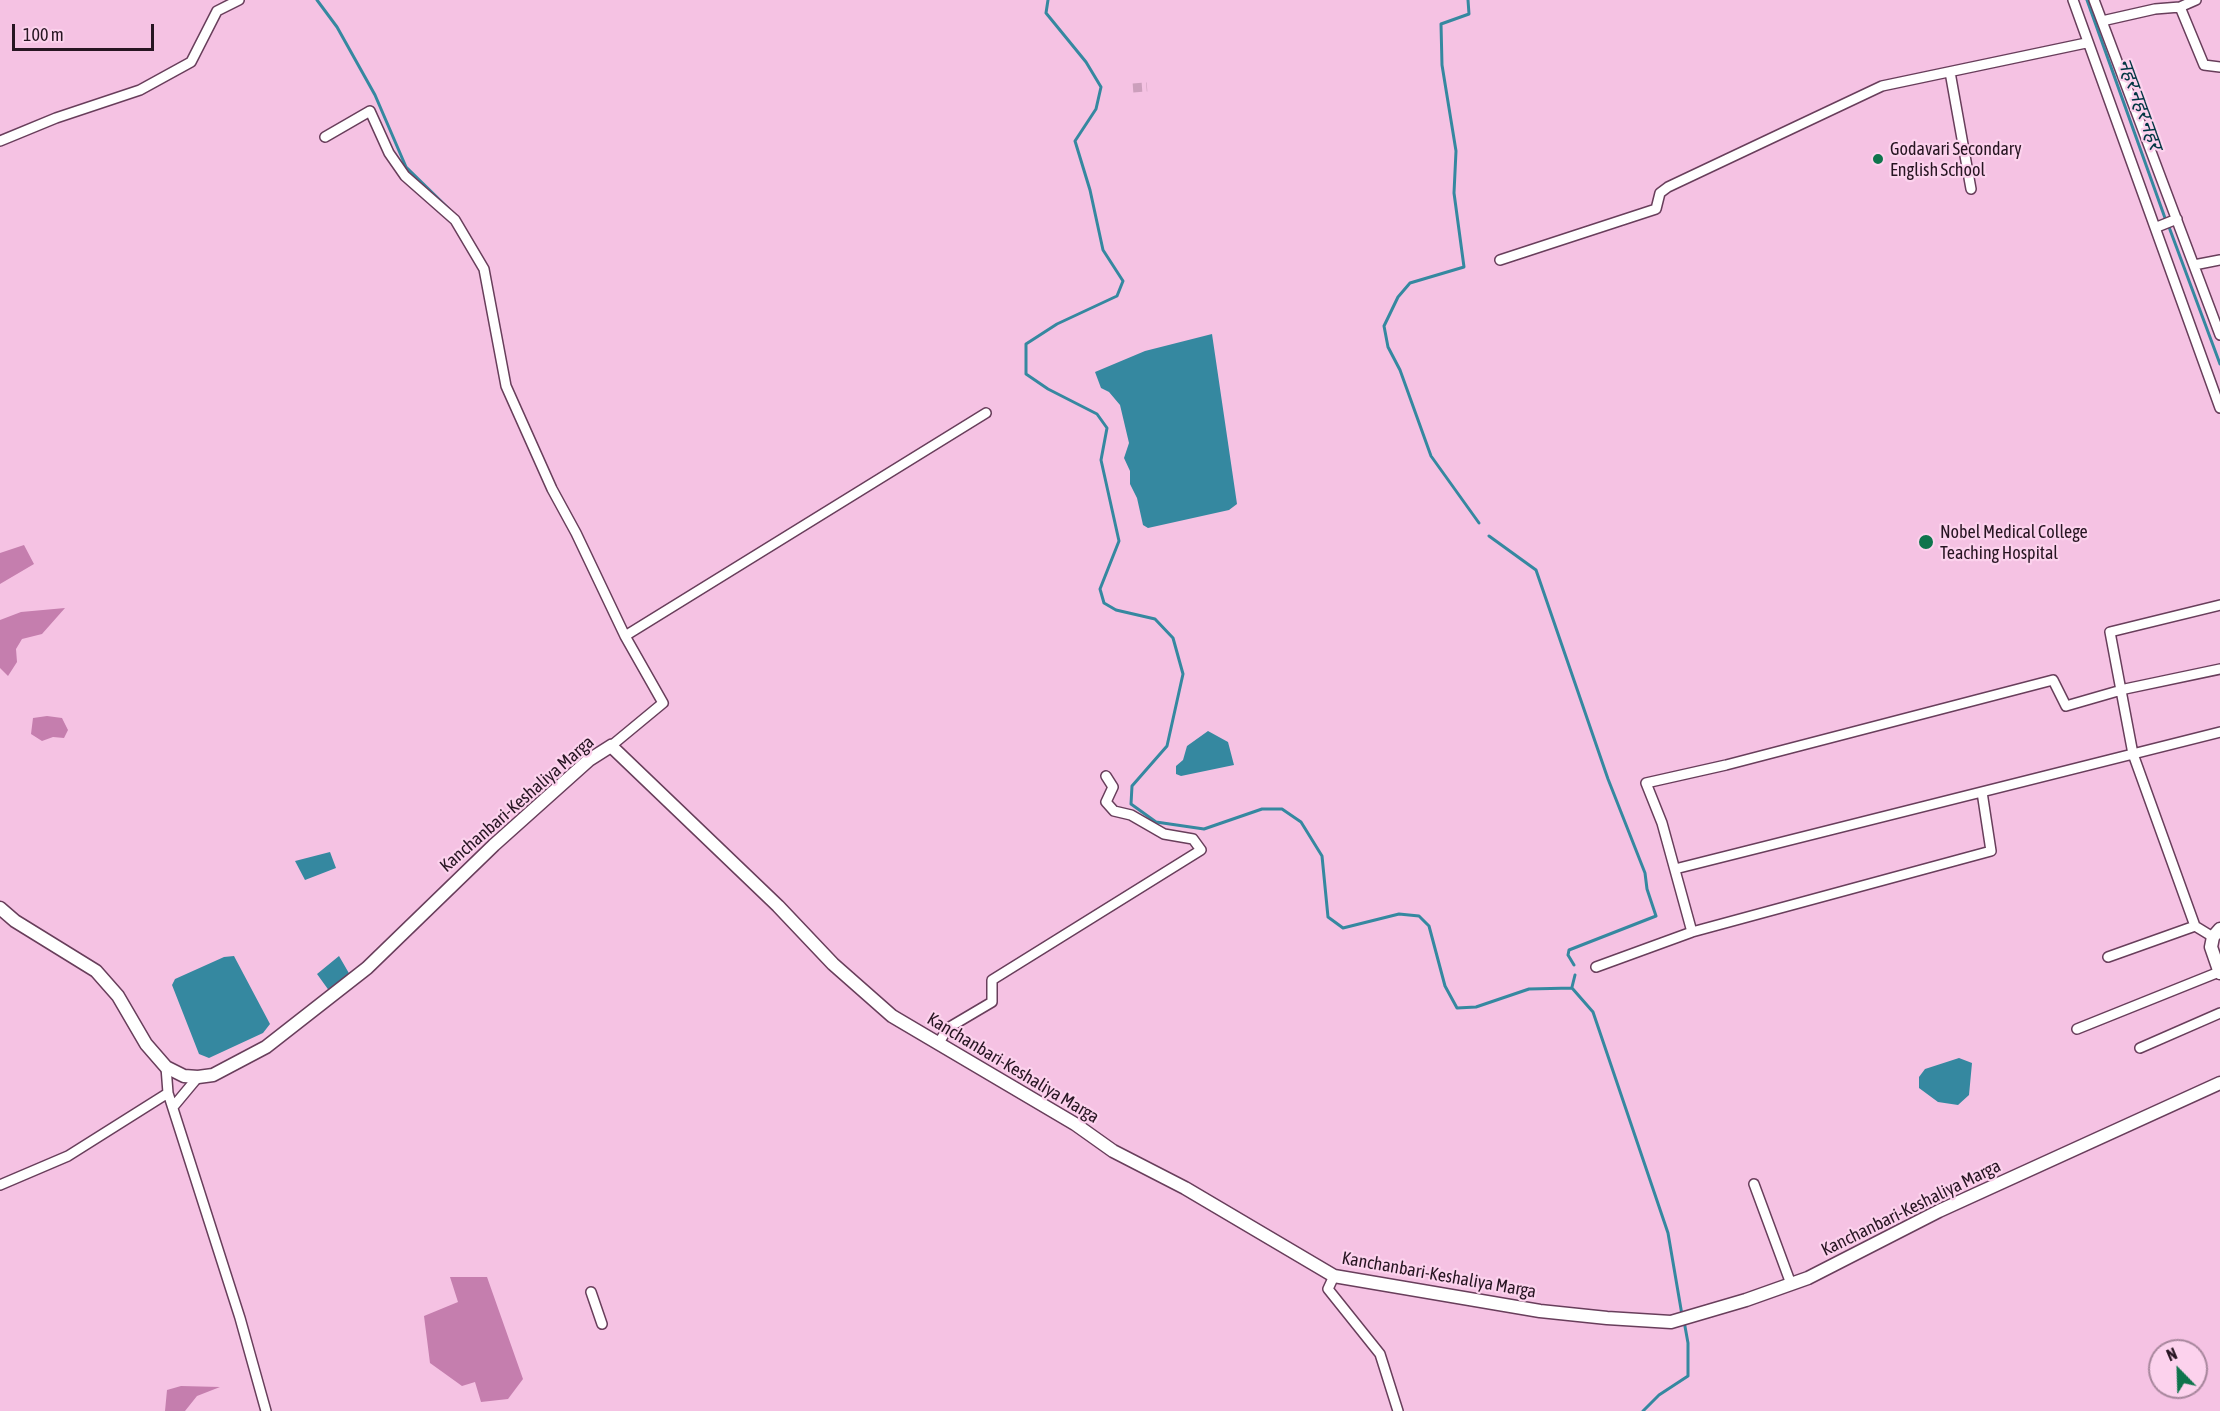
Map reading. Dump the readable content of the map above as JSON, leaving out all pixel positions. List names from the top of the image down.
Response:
{
  "streets": {
    "street": ["Kanchanbari-Keshaliya Marga"]
  },
  "water": ["नहर नहर नहर"],
  "places": ["Godavari Secondary English School", "Nobel Medical College Teaching Hospital"],
  "scale_bar": "100 m",
  "north": "top left"
}
